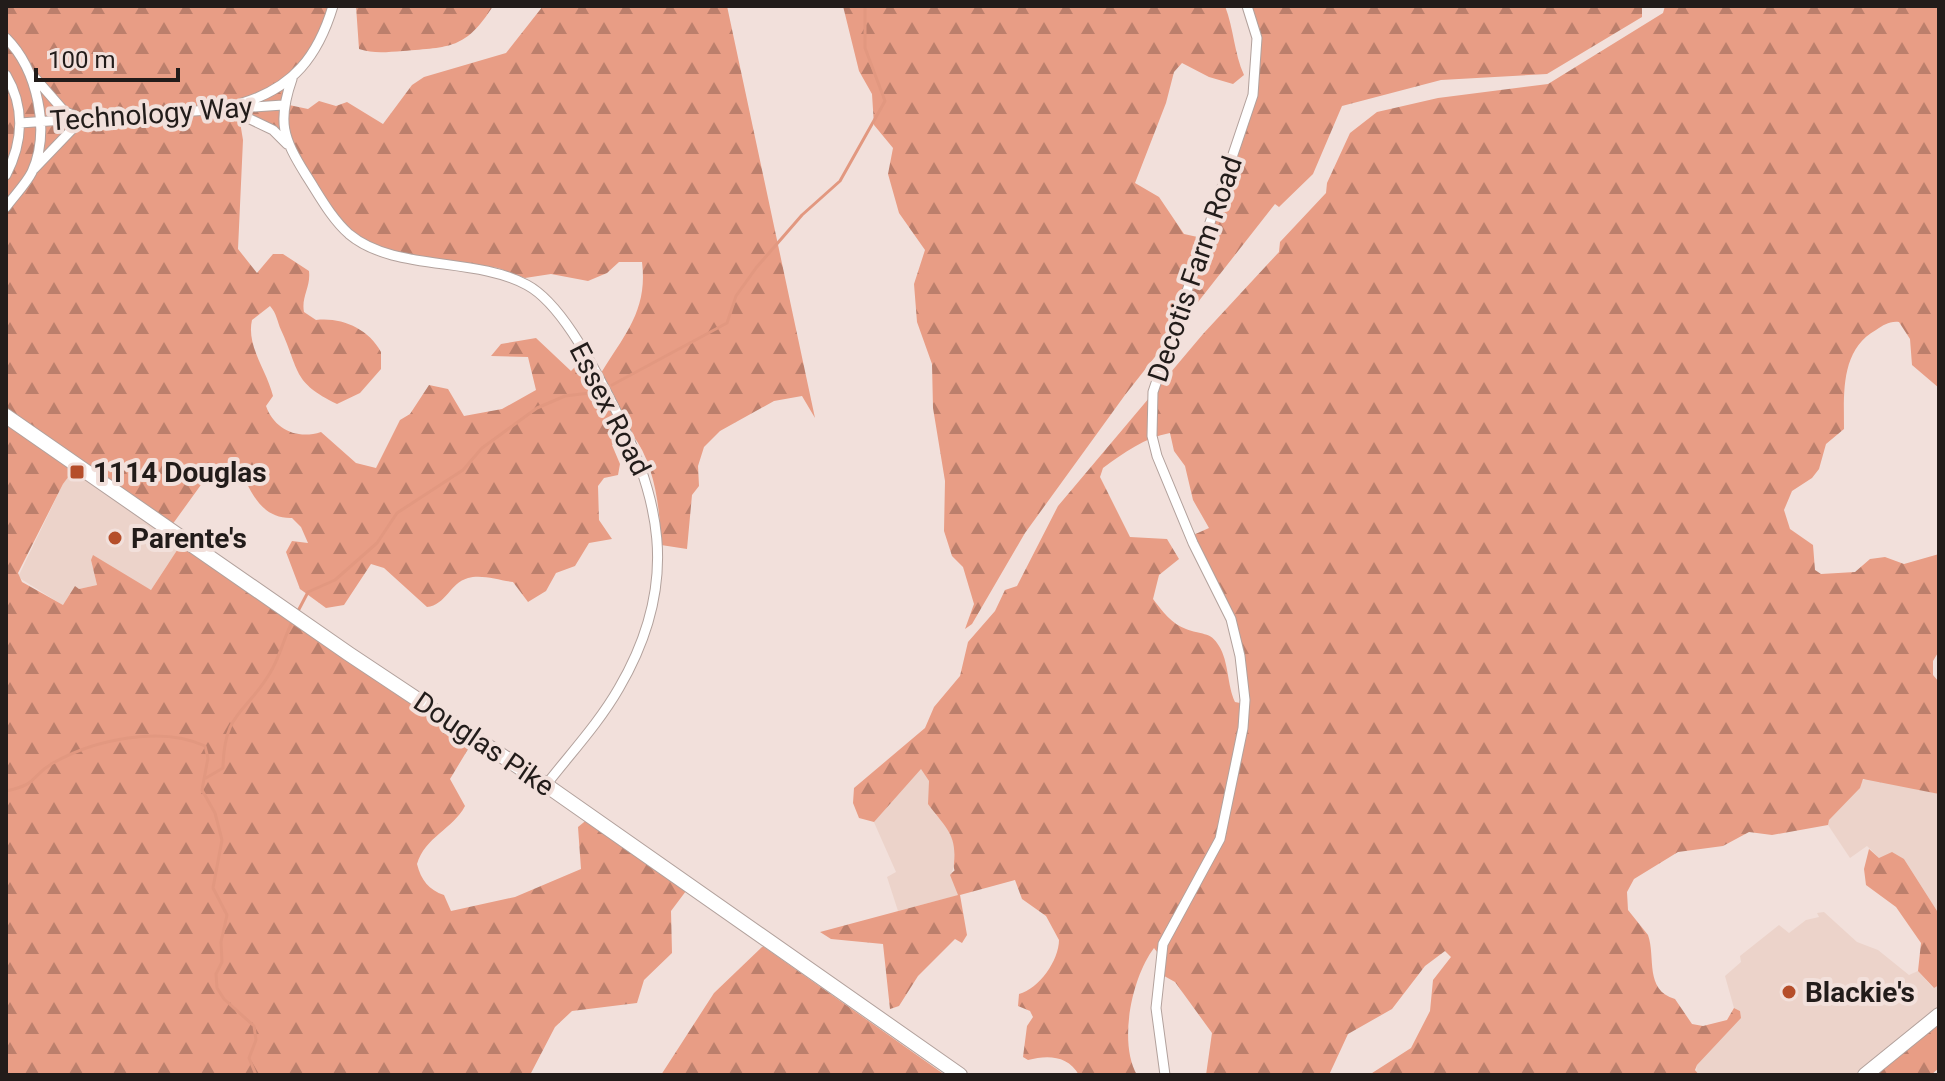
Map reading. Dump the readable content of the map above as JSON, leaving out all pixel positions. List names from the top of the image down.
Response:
{
  "streets": {
    "main road": ["Douglas Pike"],
    "street": ["Technology Way", "Decotis Farm Road", "Essex Road"]
  },
  "crossings": [
    ["Technology Way", "Essex Road"],
    ["Essex Road", "Douglas Pike"]
  ],
  "places": {
    "transit": ["1114 Douglas"],
    "other": ["Parente's", "Blackie's"]
  },
  "scale_bar": "100 m"
}
